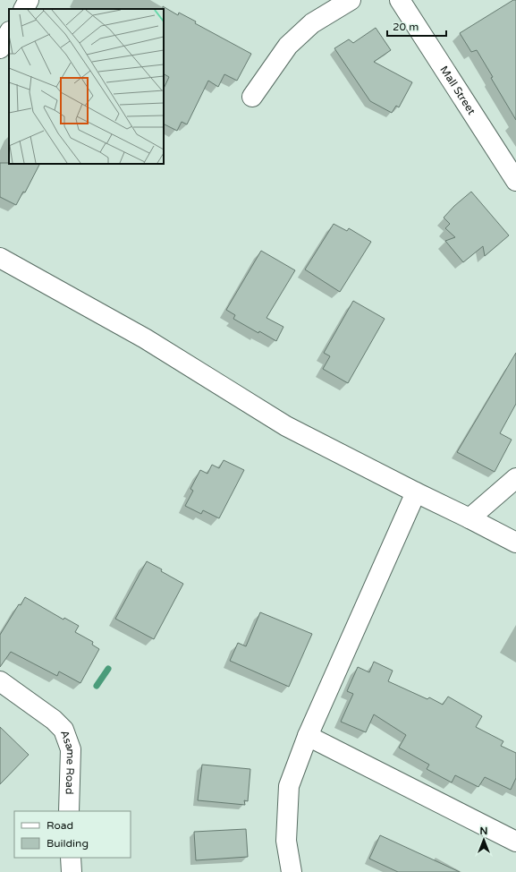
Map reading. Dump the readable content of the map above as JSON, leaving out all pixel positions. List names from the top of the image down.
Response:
{
  "streets": {
    "street": ["Mall Street", "Asame Road"]
  },
  "legend": ["Road", "Building"],
  "scale_bar": "20 m",
  "north": "top"
}
